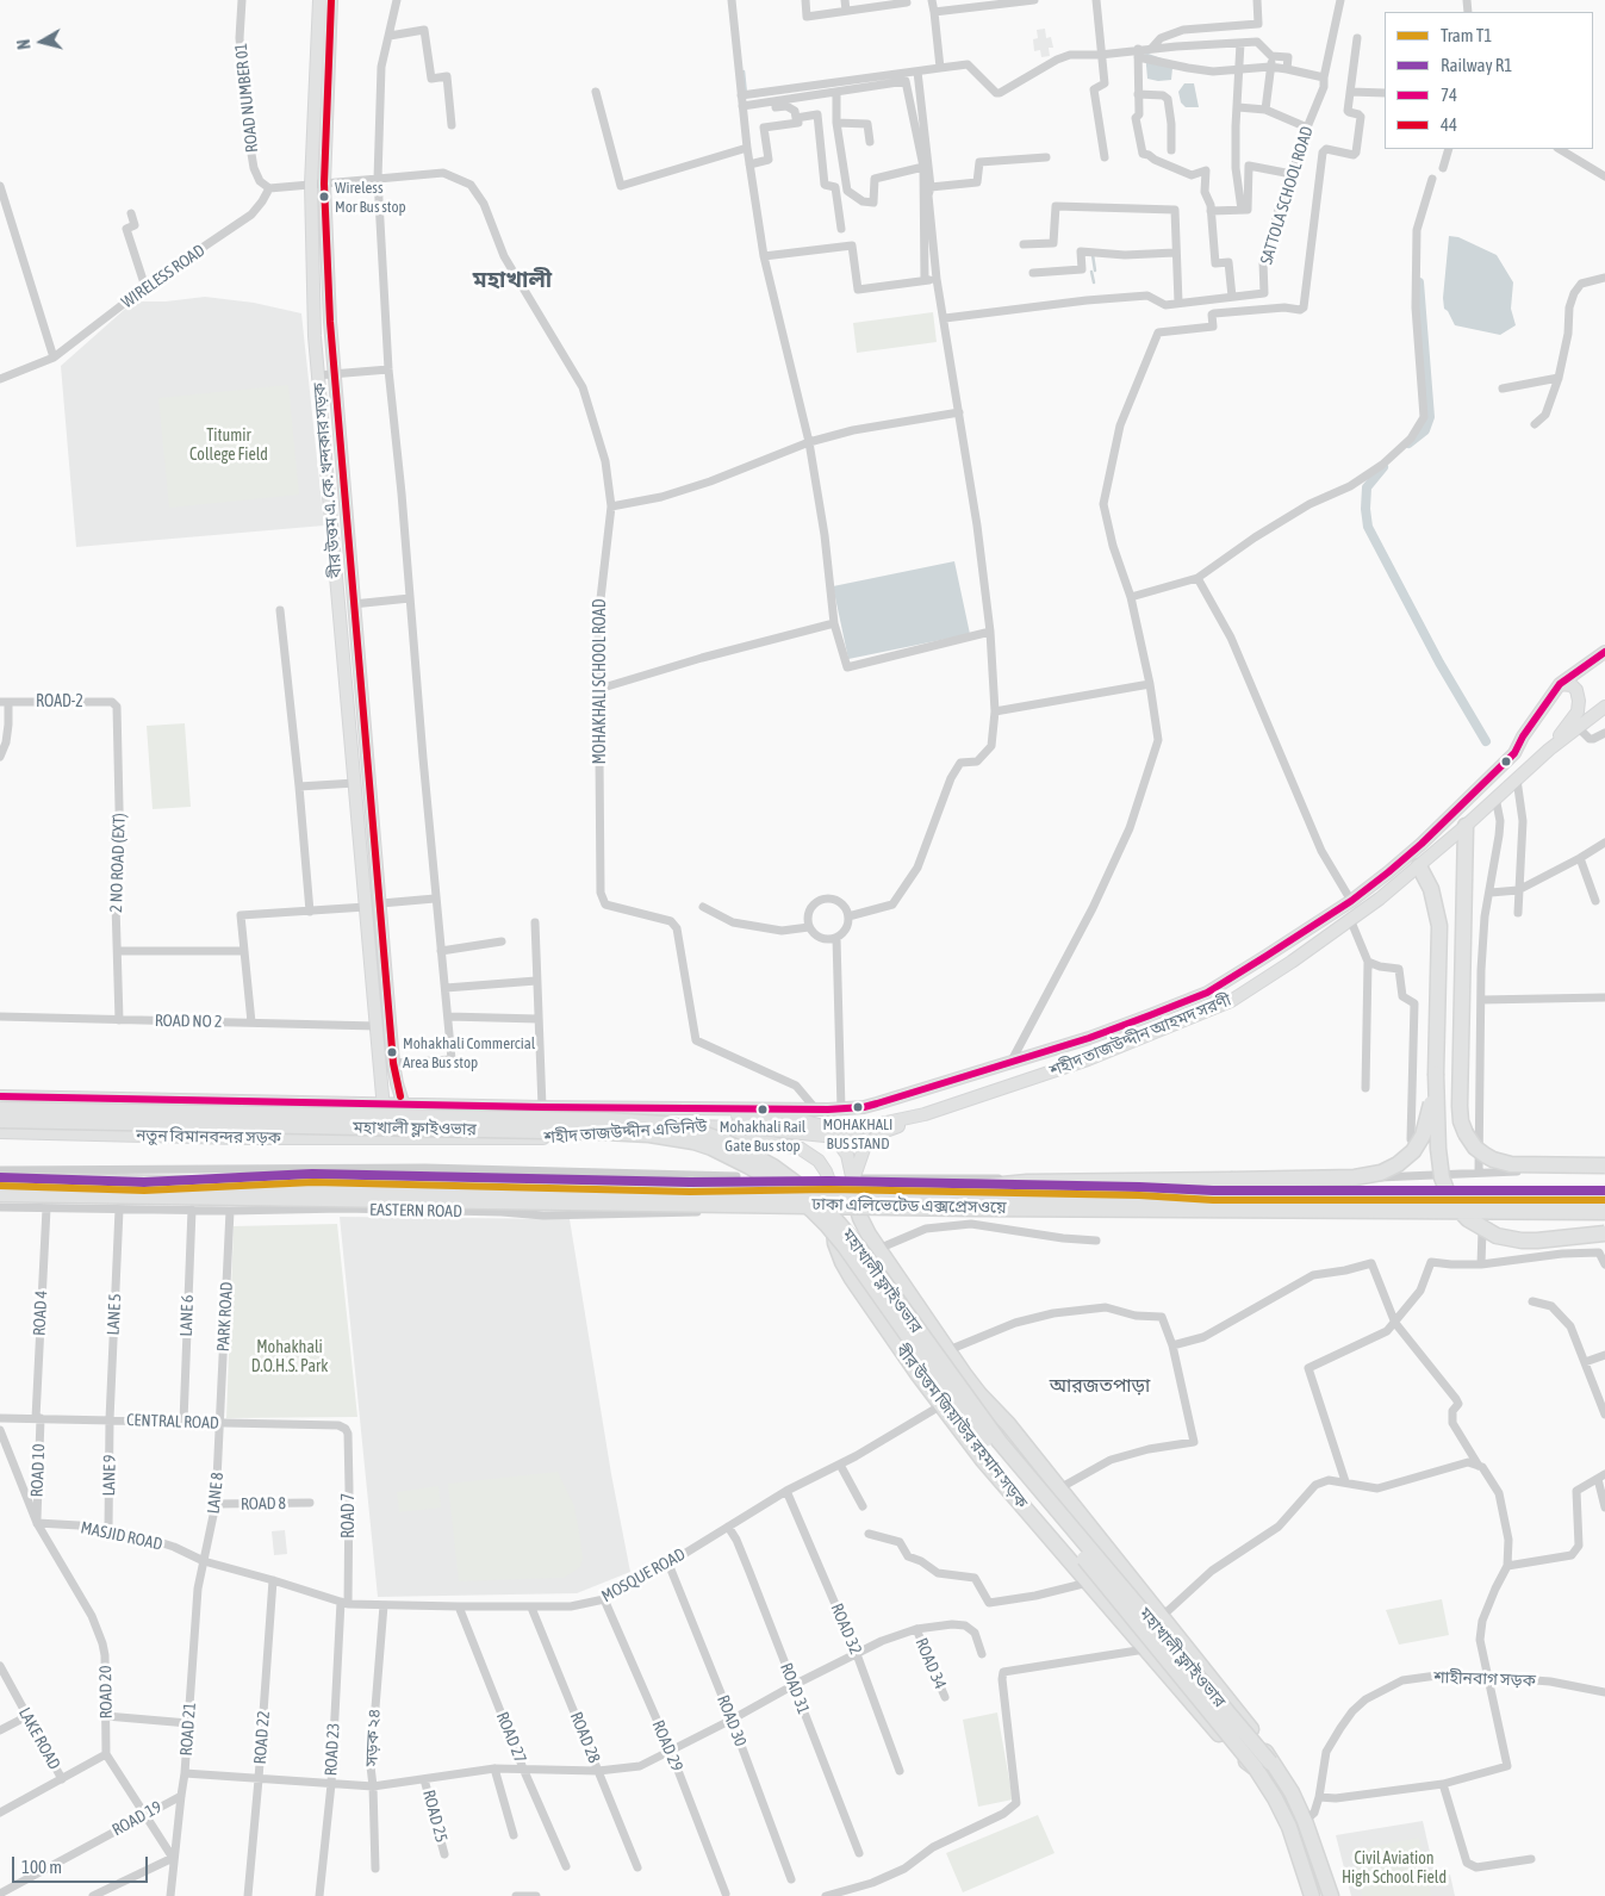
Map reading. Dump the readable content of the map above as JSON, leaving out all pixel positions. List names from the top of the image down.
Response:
{
  "streets": {
    "highway": ["মহাখালী ফ্লাইওভার", "ঢাকা এলিভেটেড এক্সপ্রেসওয়ে", "বীর উত্তম জিয়াউর রহমান সড়ক"],
    "main road": [
      "বীর উত্তম এ. কে. খন্দকার সড়ক",
      "শহীদ তাজউদ্দীন আহমদ সরণী",
      "শহীদ তাজউদ্দীন এভিনিউ",
      "নতুন বিমানবন্দর সড়ক"
    ],
    "street": [
      "ROAD NUMBER 01",
      "SATTOLA SCHOOL ROAD",
      "WIRELESS ROAD",
      "MOHAKHALI SCHOOL ROAD",
      "ROAD-2",
      "2 NO ROAD (EXT)",
      "ROAD NO 2",
      "EASTERN ROAD",
      "ROAD 4",
      "LANE 5",
      "LANE 6",
      "PARK ROAD",
      "CENTRAL ROAD",
      "ROAD 10",
      "LANE 9",
      "LANE 8",
      "ROAD 8",
      "ROAD 7",
      "MASJID ROAD",
      "MOSQUE ROAD",
      "ROAD 32",
      "ROAD 34",
      "শাহীনবাগ সড়ক",
      "ROAD 31",
      "ROAD 20",
      "ROAD 30",
      "ROAD 21",
      "ROAD 22",
      "সড়ক ২৪",
      "ROAD 27",
      "ROAD 28",
      "LAKE ROAD",
      "ROAD 29",
      "ROAD 23",
      "ROAD 25",
      "ROAD 19"
    ]
  },
  "crossings": [
    ["ROAD NUMBER 01", "WIRELESS ROAD"],
    ["বীর উত্তম এ. কে. খন্দকার সড়ক", "MOHAKHALI SCHOOL ROAD"],
    ["বীর উত্তম এ. কে. খন্দকার সড়ক", "ROAD NO 2"],
    ["বীর উত্তম এ. কে. খন্দকার সড়ক", "শহীদ তাজউদ্দীন এভিনিউ"],
    ["বীর উত্তম এ. কে. খন্দকার সড়ক", "নতুন বিমানবন্দর সড়ক"],
    ["ROAD-2", "2 NO ROAD (EXT)"],
    ["2 NO ROAD (EXT)", "ROAD NO 2"],
    ["শহীদ তাজউদ্দীন আহমদ সরণী", "শহীদ তাজউদ্দীন এভিনিউ"],
    ["শহীদ তাজউদ্দীন আহমদ সরণী", "বীর উত্তম জিয়াউর রহমান সড়ক"],
    ["মহাখালী ফ্লাইওভার", "বীর উত্তম জিয়াউর রহমান সড়ক"],
    ["শহীদ তাজউদ্দীন এভিনিউ", "নতুন বিমানবন্দর সড়ক"],
    ["শহীদ তাজউদ্দীন এভিনিউ", "বীর উত্তম জিয়াউর রহমান সড়ক"],
    ["EASTERN ROAD", "ROAD 4"],
    ["EASTERN ROAD", "LANE 5"],
    ["EASTERN ROAD", "LANE 6"],
    ["EASTERN ROAD", "PARK ROAD"],
    ["EASTERN ROAD", "বীর উত্তম জিয়াউর রহমান সড়ক"],
    ["ROAD 4", "CENTRAL ROAD"],
    ["ROAD 4", "ROAD 10"],
    ["LANE 5", "CENTRAL ROAD"],
    ["LANE 5", "LANE 9"],
    ["LANE 6", "CENTRAL ROAD"],
    ["PARK ROAD", "CENTRAL ROAD"],
    ["PARK ROAD", "LANE 8"],
    ["CENTRAL ROAD", "ROAD 10"],
    ["CENTRAL ROAD", "LANE 9"],
    ["CENTRAL ROAD", "LANE 8"],
    ["CENTRAL ROAD", "ROAD 7"],
    ["বীর উত্তম জিয়াউর রহমান সড়ক", "MOSQUE ROAD"],
    ["বীর উত্তম জিয়াউর রহমান সড়ক", "শাহীনবাগ সড়ক"],
    ["ROAD 10", "MASJID ROAD"],
    ["ROAD 10", "ROAD 20"],
    ["LANE 9", "MASJID ROAD"],
    ["LANE 8", "ROAD 8"],
    ["LANE 8", "MASJID ROAD"],
    ["LANE 8", "MOSQUE ROAD"],
    ["LANE 8", "ROAD 21"],
    ["ROAD 7", "MOSQUE ROAD"],
    ["ROAD 7", "ROAD 23"],
    ["MASJID ROAD", "MOSQUE ROAD"],
    ["MASJID ROAD", "ROAD 20"],
    ["MASJID ROAD", "ROAD 21"],
    ["MOSQUE ROAD", "ROAD 32"],
    ["MOSQUE ROAD", "ROAD 31"],
    ["MOSQUE ROAD", "ROAD 30"],
    ["MOSQUE ROAD", "ROAD 21"],
    ["MOSQUE ROAD", "ROAD 22"],
    ["MOSQUE ROAD", "সড়ক ২৪"],
    ["MOSQUE ROAD", "ROAD 27"],
    ["MOSQUE ROAD", "ROAD 28"],
    ["MOSQUE ROAD", "ROAD 29"],
    ["MOSQUE ROAD", "ROAD 23"],
    ["ROAD 21", "ROAD 19"]
  ],
  "districts": ["মহাখালী", "আরজতপাড়া"],
  "parks": ["Titumir College Field", "Mohakhali D.O.H.S. Park", "Civil Aviation High School Field"],
  "places": [
    "Wireless Mor Bus stop",
    "Mohakhali Commercial Area Bus stop",
    "MOHAKHALI BUS STAND",
    "Mohakhali Rail Gate Bus stop"
  ],
  "lines": [
    "transit line 44",
    "transit line 74",
    "rail line R1",
    "tram line T1"
  ],
  "legend": [
    "Tram T1",
    "Railway R1",
    "74",
    "44"
  ],
  "scale_bar": "100 m",
  "north": "left"
}
